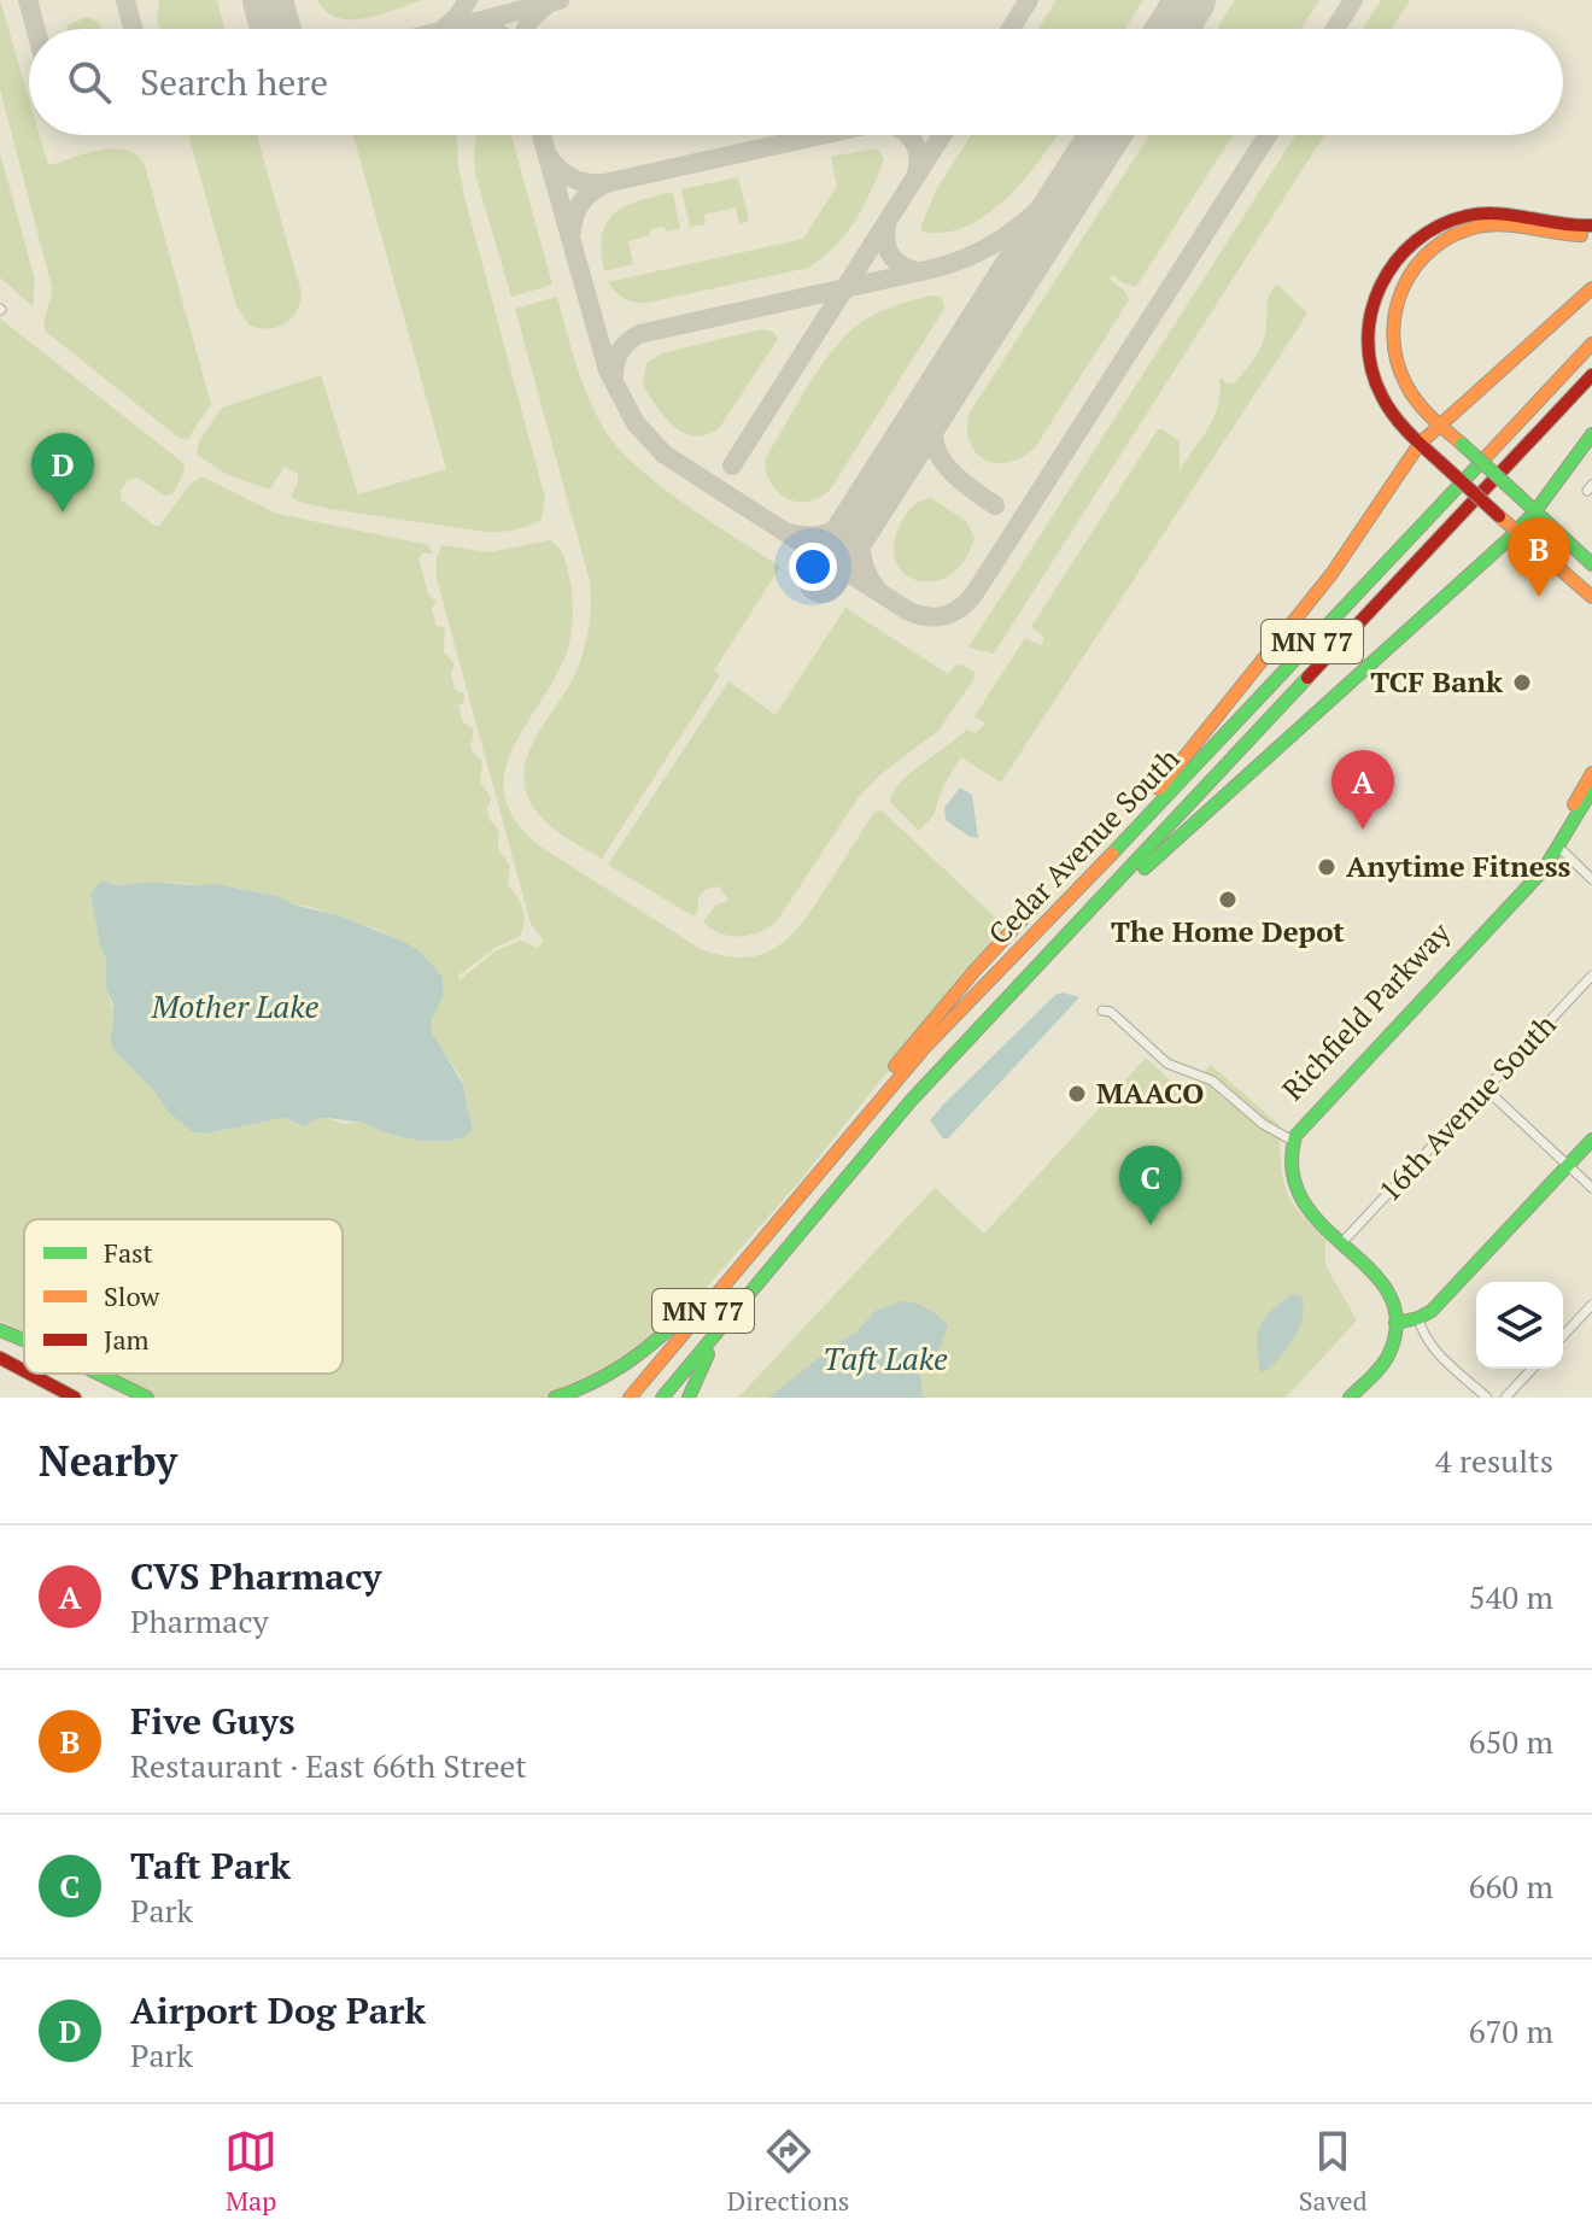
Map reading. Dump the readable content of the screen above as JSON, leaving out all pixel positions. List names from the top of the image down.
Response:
{
  "streets": {
    "main road": ["MN 77", "Cedar Avenue South", "Richfield Parkway"],
    "street": ["16th Avenue South"]
  },
  "crossings": [
    ["Richfield Parkway", "16th Avenue South"]
  ],
  "water": ["Mother Lake", "Taft Lake"],
  "places": [
    "TCF Bank",
    "Anytime Fitness",
    "The Home Depot",
    "MAACO"
  ],
  "legend": ["Fast", "Slow", "Jam"],
  "page": {
    "search": "Search here",
    "pins": [
      "D",
      "B",
      "A",
      "C"
    ],
    "heading": ["Nearby", "4 results"],
    "list": [
      {
        "mark": "A",
        "name": "CVS Pharmacy",
        "note": "Pharmacy",
        "value": "540 m"
      },
      {
        "mark": "B",
        "name": "Five Guys",
        "note": "Restaurant · East 66th Street",
        "value": "650 m"
      },
      {
        "mark": "C",
        "name": "Taft Park",
        "note": "Park",
        "value": "660 m"
      },
      {
        "mark": "D",
        "name": "Airport Dog Park",
        "note": "Park",
        "value": "670 m"
      }
    ],
    "nav": ["Map", "Directions", "Saved"]
  }
}
